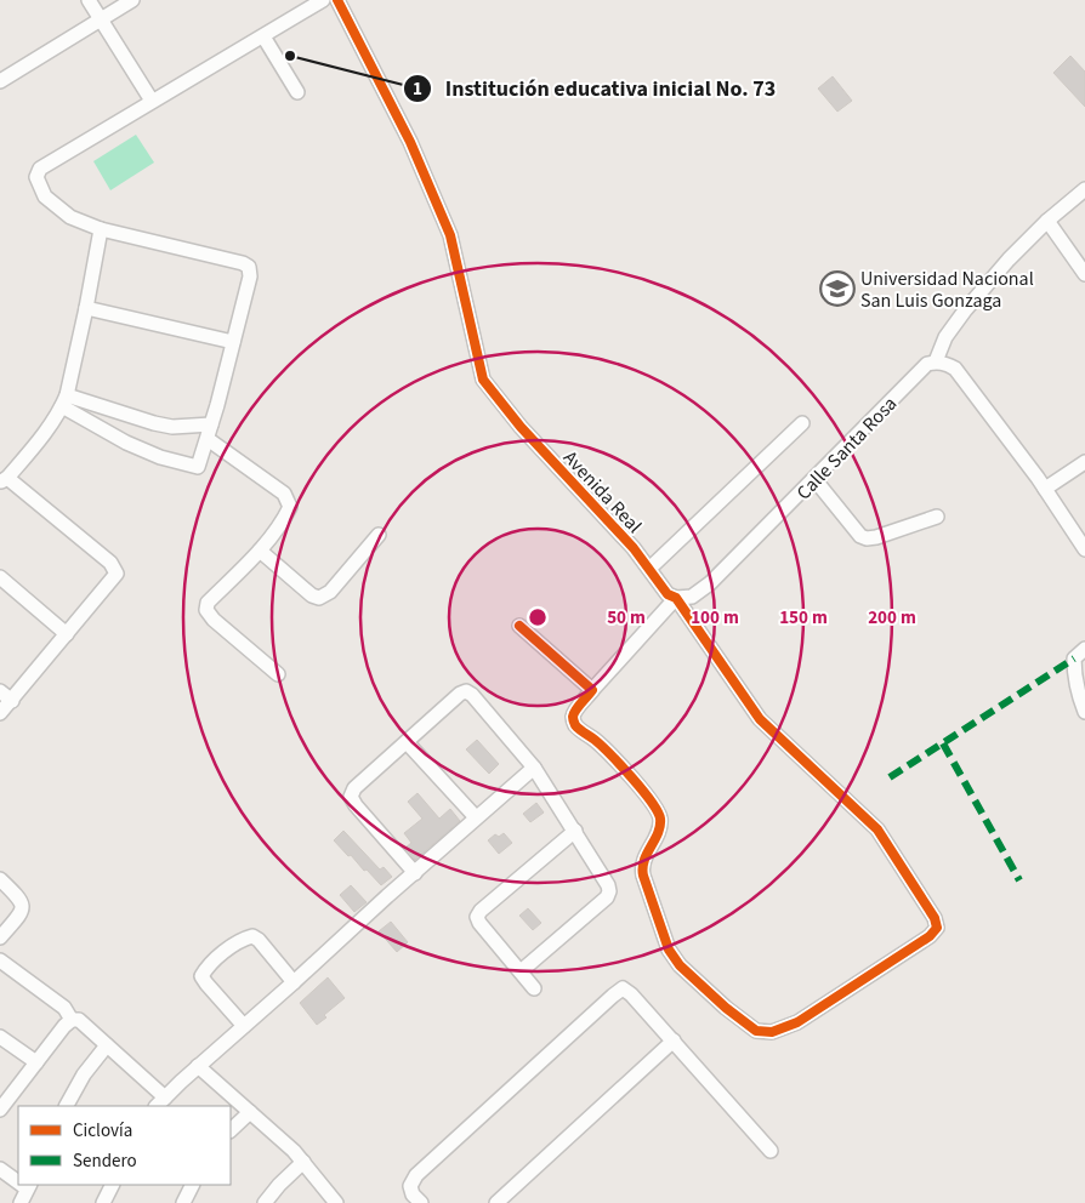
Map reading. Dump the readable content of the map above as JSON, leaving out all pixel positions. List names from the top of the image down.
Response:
{
  "streets": {
    "street": ["Calle Santa Rosa", "Avenida Real"]
  },
  "crossings": [
    ["Calle Santa Rosa", "Avenida Real"]
  ],
  "places": {
    "other": ["Institución educativa inicial No. 73"],
    "school or university": ["Universidad Nacional San Luis Gonzaga"]
  },
  "legend": ["Ciclovía", "Sendero"],
  "rings": [
    "50 m",
    "100 m",
    "150 m",
    "200 m"
  ]
}
